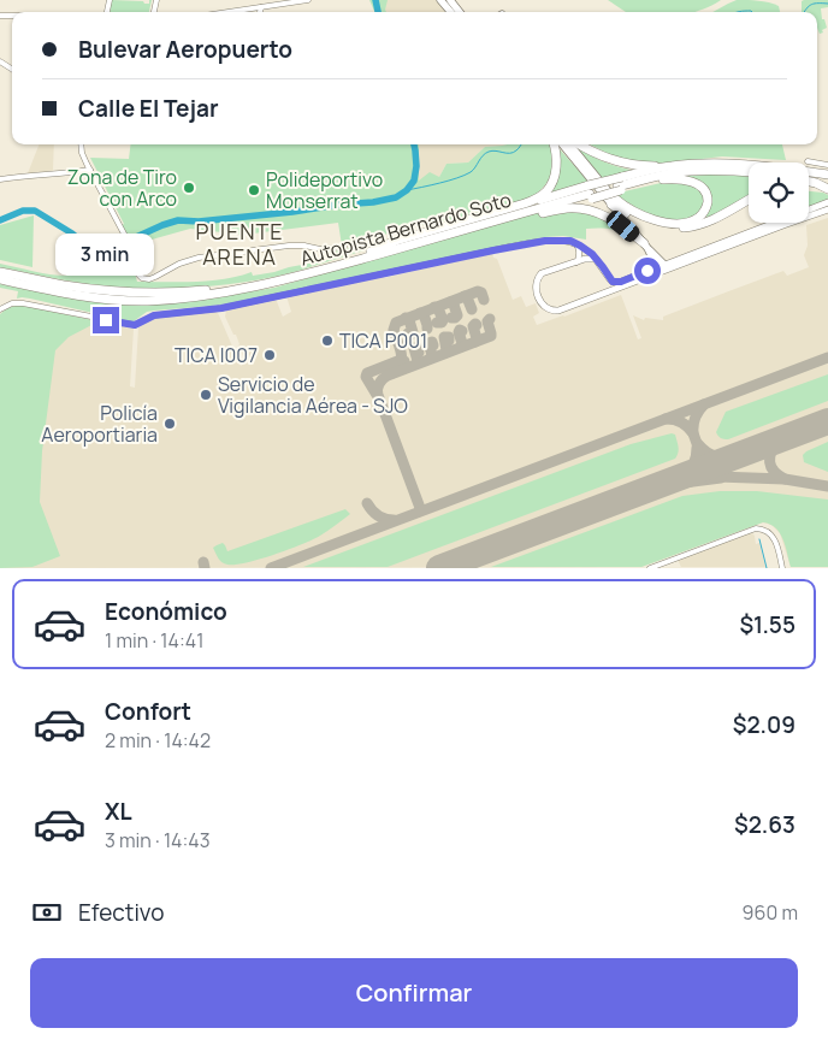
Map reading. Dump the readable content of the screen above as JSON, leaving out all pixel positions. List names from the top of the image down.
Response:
{
  "streets": {
    "highway": ["Autopista Bernardo Soto"]
  },
  "districts": ["PUENTE ARENA"],
  "places": [
    "Zona de Tiro con Arco",
    "Polideportivo Monserrat",
    "TICA P001",
    "TICA I007",
    "Servicio de Vigilancia Aérea - SJO",
    "Policía Aeroportiaria"
  ],
  "page": {
    "banner": ["Bulevar Aeropuerto", "Calle El Tejar"],
    "bubble": "3 min",
    "list": [
      {
        "name": "Económico",
        "note": "1 min · 14:41",
        "value": "$1.55"
      },
      {
        "name": "Confort",
        "note": "2 min · 14:42",
        "value": "$2.09"
      },
      {
        "name": "XL",
        "note": "3 min · 14:43",
        "value": "$2.63"
      }
    ],
    "pay": ["Efectivo", "960 m"],
    "buttons": "Confirmar"
  }
}
